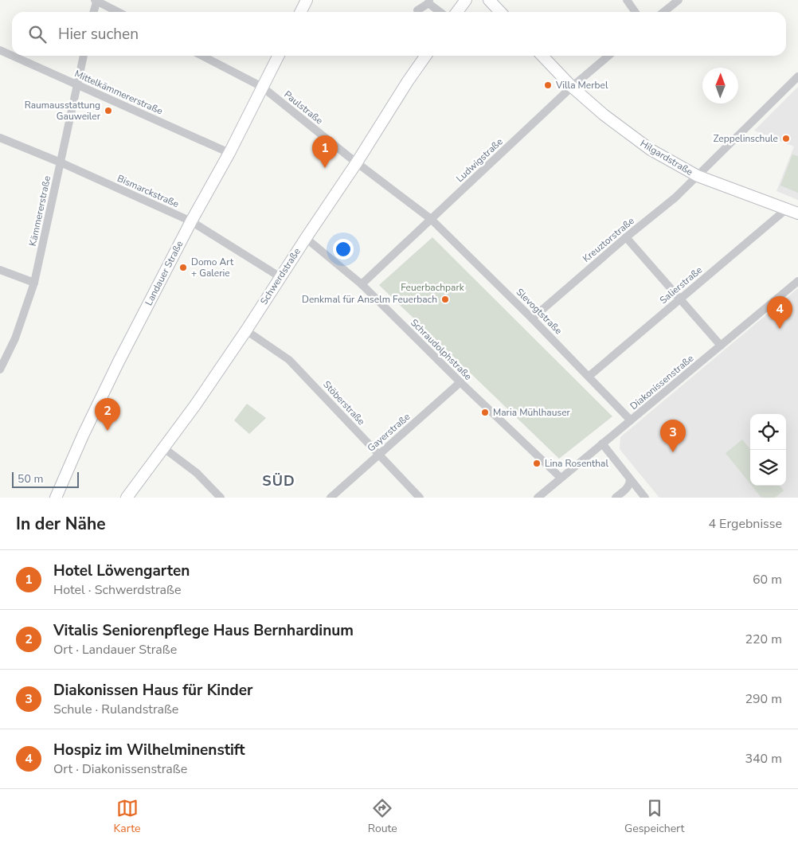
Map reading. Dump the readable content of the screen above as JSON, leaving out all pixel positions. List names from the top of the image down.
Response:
{
  "streets": {
    "street": [
      "Mittelkämmererstraße",
      "Paulstraße",
      "Hilgardstraße",
      "Ludwigstraße",
      "Bismarckstraße",
      "Kämmererstraße",
      "Kreuztorstraße",
      "Landauer Straße",
      "Schwerdstraße",
      "Salierstraße",
      "Slevogtstraße",
      "Schraudolphstraße",
      "Diakonissenstraße",
      "Stöberstraße",
      "Gayerstraße"
    ]
  },
  "crossings": [
    ["Mittelkämmererstraße", "Kämmererstraße"],
    ["Mittelkämmererstraße", "Landauer Straße"],
    ["Paulstraße", "Ludwigstraße"],
    ["Paulstraße", "Landauer Straße"],
    ["Paulstraße", "Schwerdstraße"],
    ["Paulstraße", "Slevogtstraße"],
    ["Hilgardstraße", "Ludwigstraße"],
    ["Hilgardstraße", "Kreuztorstraße"],
    ["Hilgardstraße", "Salierstraße"],
    ["Ludwigstraße", "Slevogtstraße"],
    ["Ludwigstraße", "Schraudolphstraße"],
    ["Bismarckstraße", "Kämmererstraße"],
    ["Bismarckstraße", "Landauer Straße"],
    ["Bismarckstraße", "Schwerdstraße"],
    ["Kreuztorstraße", "Slevogtstraße"],
    ["Schwerdstraße", "Schraudolphstraße"],
    ["Schwerdstraße", "Stöberstraße"],
    ["Salierstraße", "Slevogtstraße"],
    ["Slevogtstraße", "Diakonissenstraße"],
    ["Schraudolphstraße", "Diakonissenstraße"],
    ["Schraudolphstraße", "Gayerstraße"],
    ["Stöberstraße", "Gayerstraße"]
  ],
  "districts": ["SÜD"],
  "parks": ["Feuerbachpark"],
  "places": [
    "Villa Merbel",
    "Raumausstattung Gauweiler",
    "Zeppelinschule",
    "Domo Art + Galerie",
    "Denkmal für Anselm Feuerbach",
    "Maria Mühlhauser",
    "Lina Rosenthal"
  ],
  "scale_bar": "50 m",
  "north": "top",
  "page": {
    "search": "Hier suchen",
    "pins": [
      "1",
      "4",
      "2",
      "3"
    ],
    "scale": "50 m",
    "heading": ["In der Nähe", "4 Ergebnisse"],
    "list": [
      {
        "mark": "1",
        "name": "Hotel Löwengarten",
        "note": "Hotel · Schwerdstraße",
        "value": "60 m"
      },
      {
        "mark": "2",
        "name": "Vitalis Seniorenpflege Haus Bernhardinum",
        "note": "Ort · Landauer Straße",
        "value": "220 m"
      },
      {
        "mark": "3",
        "name": "Diakonissen Haus für Kinder",
        "note": "Schule · Rulandstraße",
        "value": "290 m"
      },
      {
        "mark": "4",
        "name": "Hospiz im Wilhelminenstift",
        "note": "Ort · Diakonissenstraße",
        "value": "340 m"
      }
    ],
    "nav": ["Karte", "Route", "Gespeichert"]
  }
}
